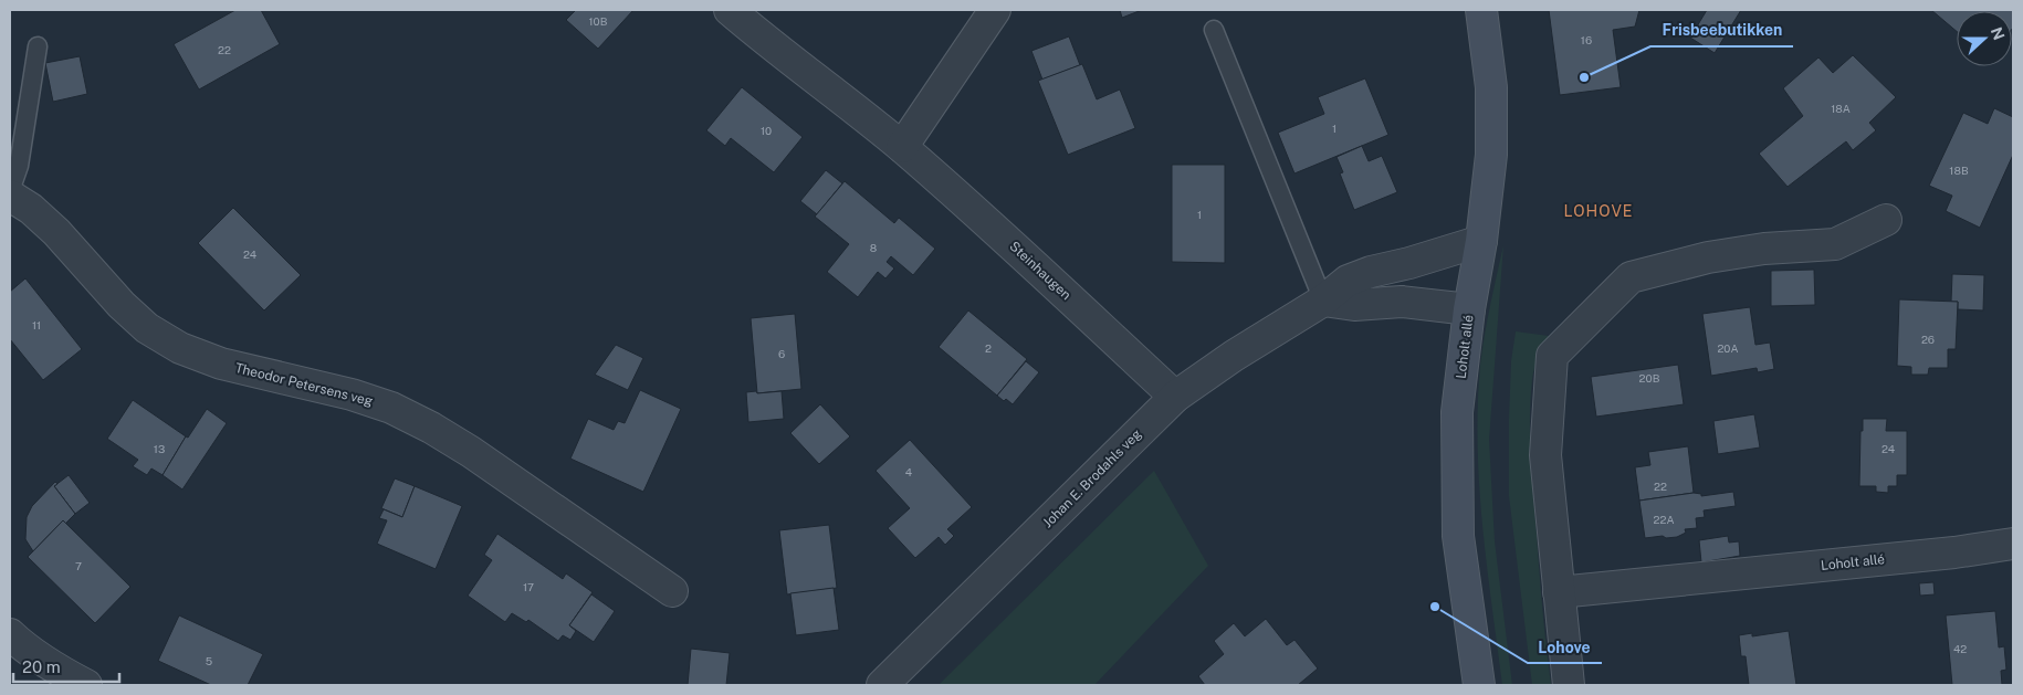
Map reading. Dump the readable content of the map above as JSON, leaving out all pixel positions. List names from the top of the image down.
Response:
{
  "streets": {
    "street": [
      "Steinhaugen",
      "Loholt allé",
      "Theodor Petersens veg",
      "Johan E. Brodahls veg"
    ]
  },
  "crossings": [
    ["Steinhaugen", "Johan E. Brodahls veg"],
    ["Loholt allé", "Johan E. Brodahls veg"]
  ],
  "districts": ["LOHOVE"],
  "places": ["Frisbeebutikken", "Lohove"],
  "house_numbers": [
    "10B",
    "16",
    "22",
    "18A",
    "1",
    "10",
    "18B",
    "1",
    "8",
    "24",
    "11",
    "26",
    "2",
    "20A",
    "6",
    "20B",
    "13",
    "24",
    "4",
    "22",
    "22A",
    "7",
    "17",
    "42",
    "5"
  ],
  "scale_bar": "20 m",
  "north": "right"
}
